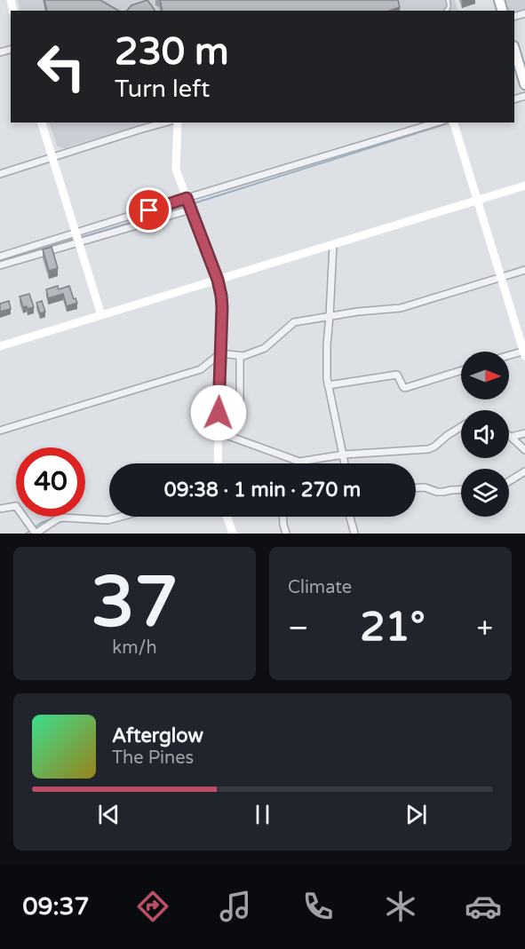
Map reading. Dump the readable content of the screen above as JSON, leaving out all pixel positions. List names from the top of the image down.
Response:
{
  "north": "right",
  "page": {
    "turn": ["230 m", "Turn left"],
    "limit": "40",
    "trip": "09:38 · 1 min · 270 m",
    "tile": [
      ["37", "km/h"],
      "Climate"
    ],
    "heat": ["−", "21°", "+"],
    "song": ["Afterglow", "The Pines"],
    "tabs": "09:37"
  }
}
